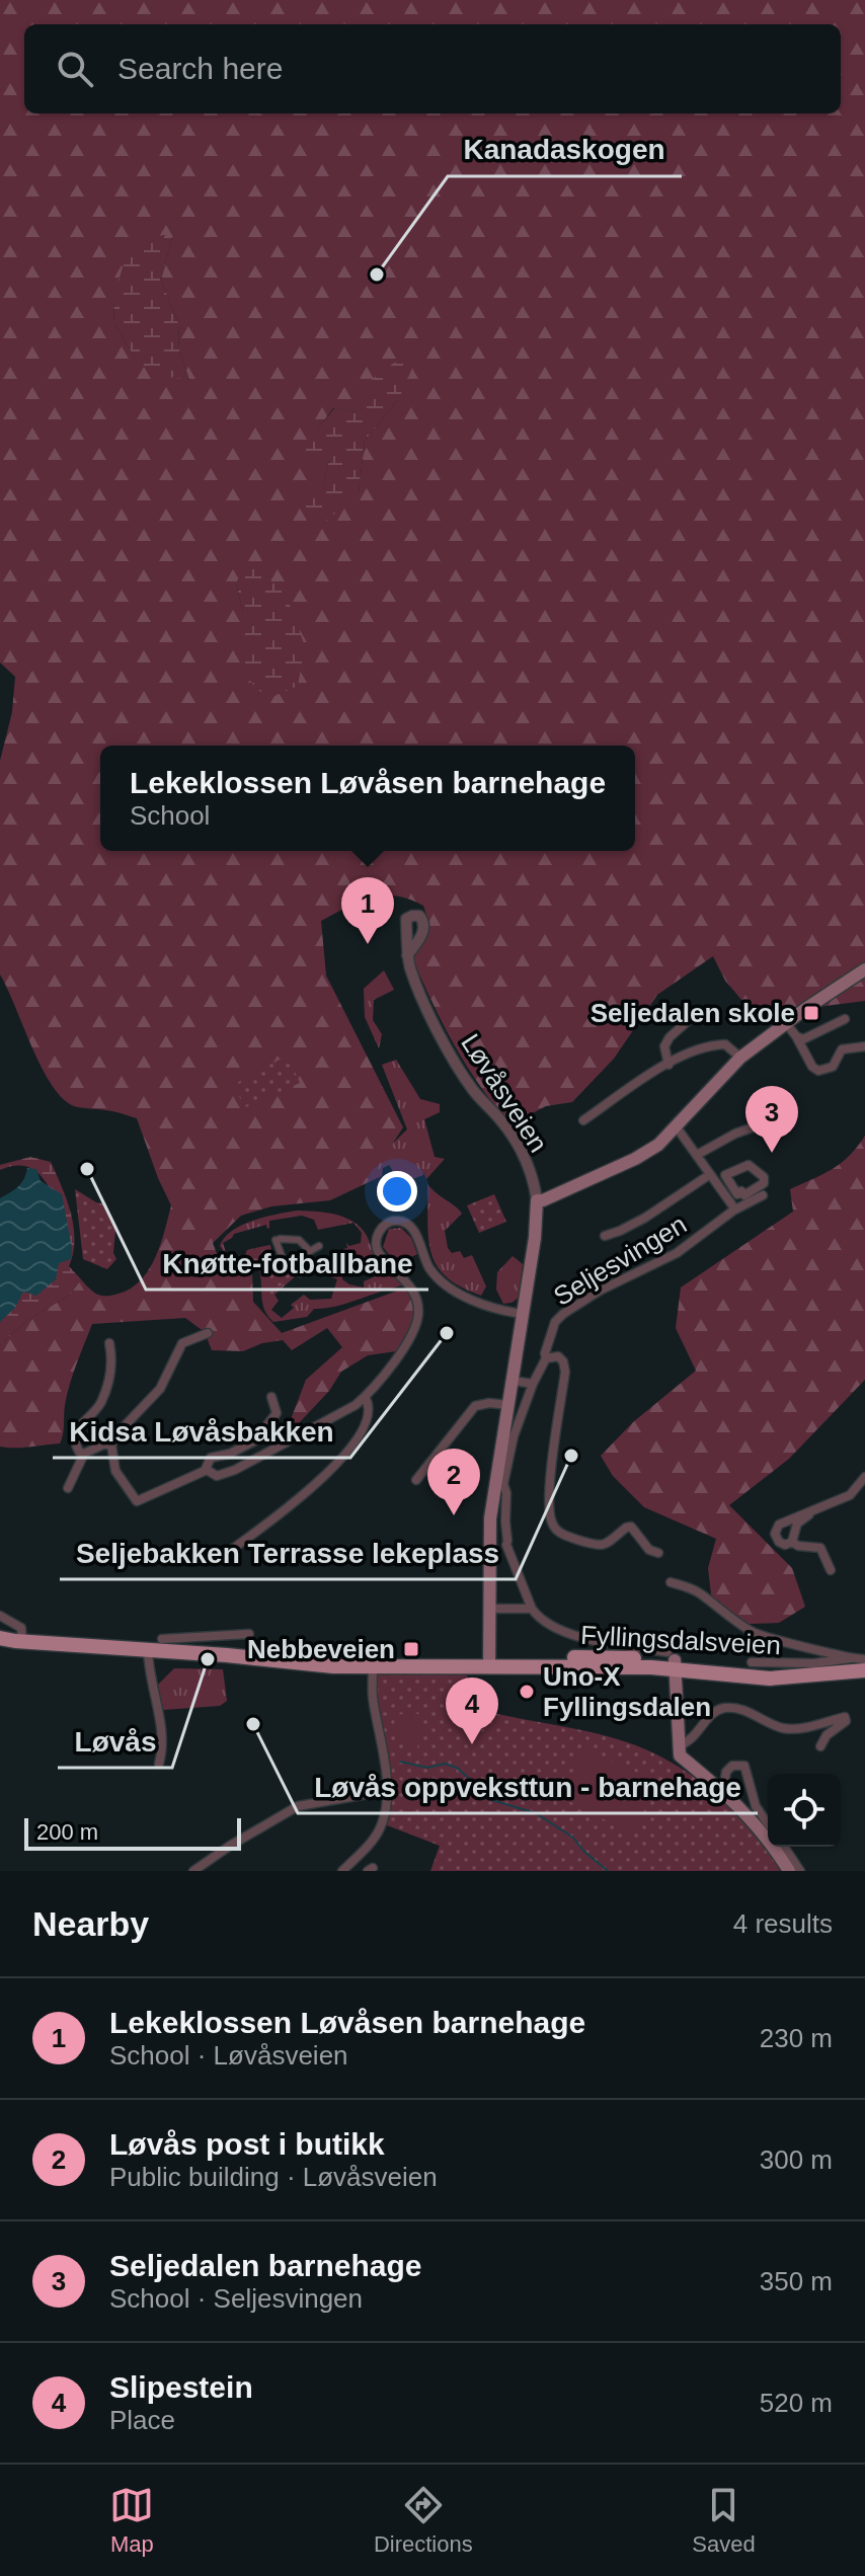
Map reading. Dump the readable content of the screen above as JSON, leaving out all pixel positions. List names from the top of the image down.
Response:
{
  "streets": {
    "main road": ["Løvåsveien", "Fyllingsdalsveien"],
    "street": ["Seljesvingen"]
  },
  "crossings": [
    ["Løvåsveien", "Fyllingsdalsveien"]
  ],
  "places": {
    "other": [
      "Kanadaskogen",
      "Knøtte-fotballbane",
      "Kidsa Løvåsbakken",
      "Seljebakken Terrasse lekeplass",
      "Løvås",
      "Uno-X Fyllingsdalen",
      "Løvås oppveksttun - barnehage"
    ],
    "transit": ["Seljedalen skole", "Nebbeveien"]
  },
  "scale_bar": "200 m",
  "page": {
    "search": "Search here",
    "popup": ["Lekeklossen Løvåsen barnehage", "School"],
    "pins": [
      "1",
      "3",
      "2",
      "4"
    ],
    "scale": "200 m",
    "heading": ["Nearby", "4 results"],
    "list": [
      {
        "mark": "1",
        "name": "Lekeklossen Løvåsen barnehage",
        "note": "School · Løvåsveien",
        "value": "230 m"
      },
      {
        "mark": "2",
        "name": "Løvås post i butikk",
        "note": "Public building · Løvåsveien",
        "value": "300 m"
      },
      {
        "mark": "3",
        "name": "Seljedalen barnehage",
        "note": "School · Seljesvingen",
        "value": "350 m"
      },
      {
        "mark": "4",
        "name": "Slipestein",
        "note": "Place",
        "value": "520 m"
      }
    ],
    "nav": ["Map", "Directions", "Saved"]
  }
}
